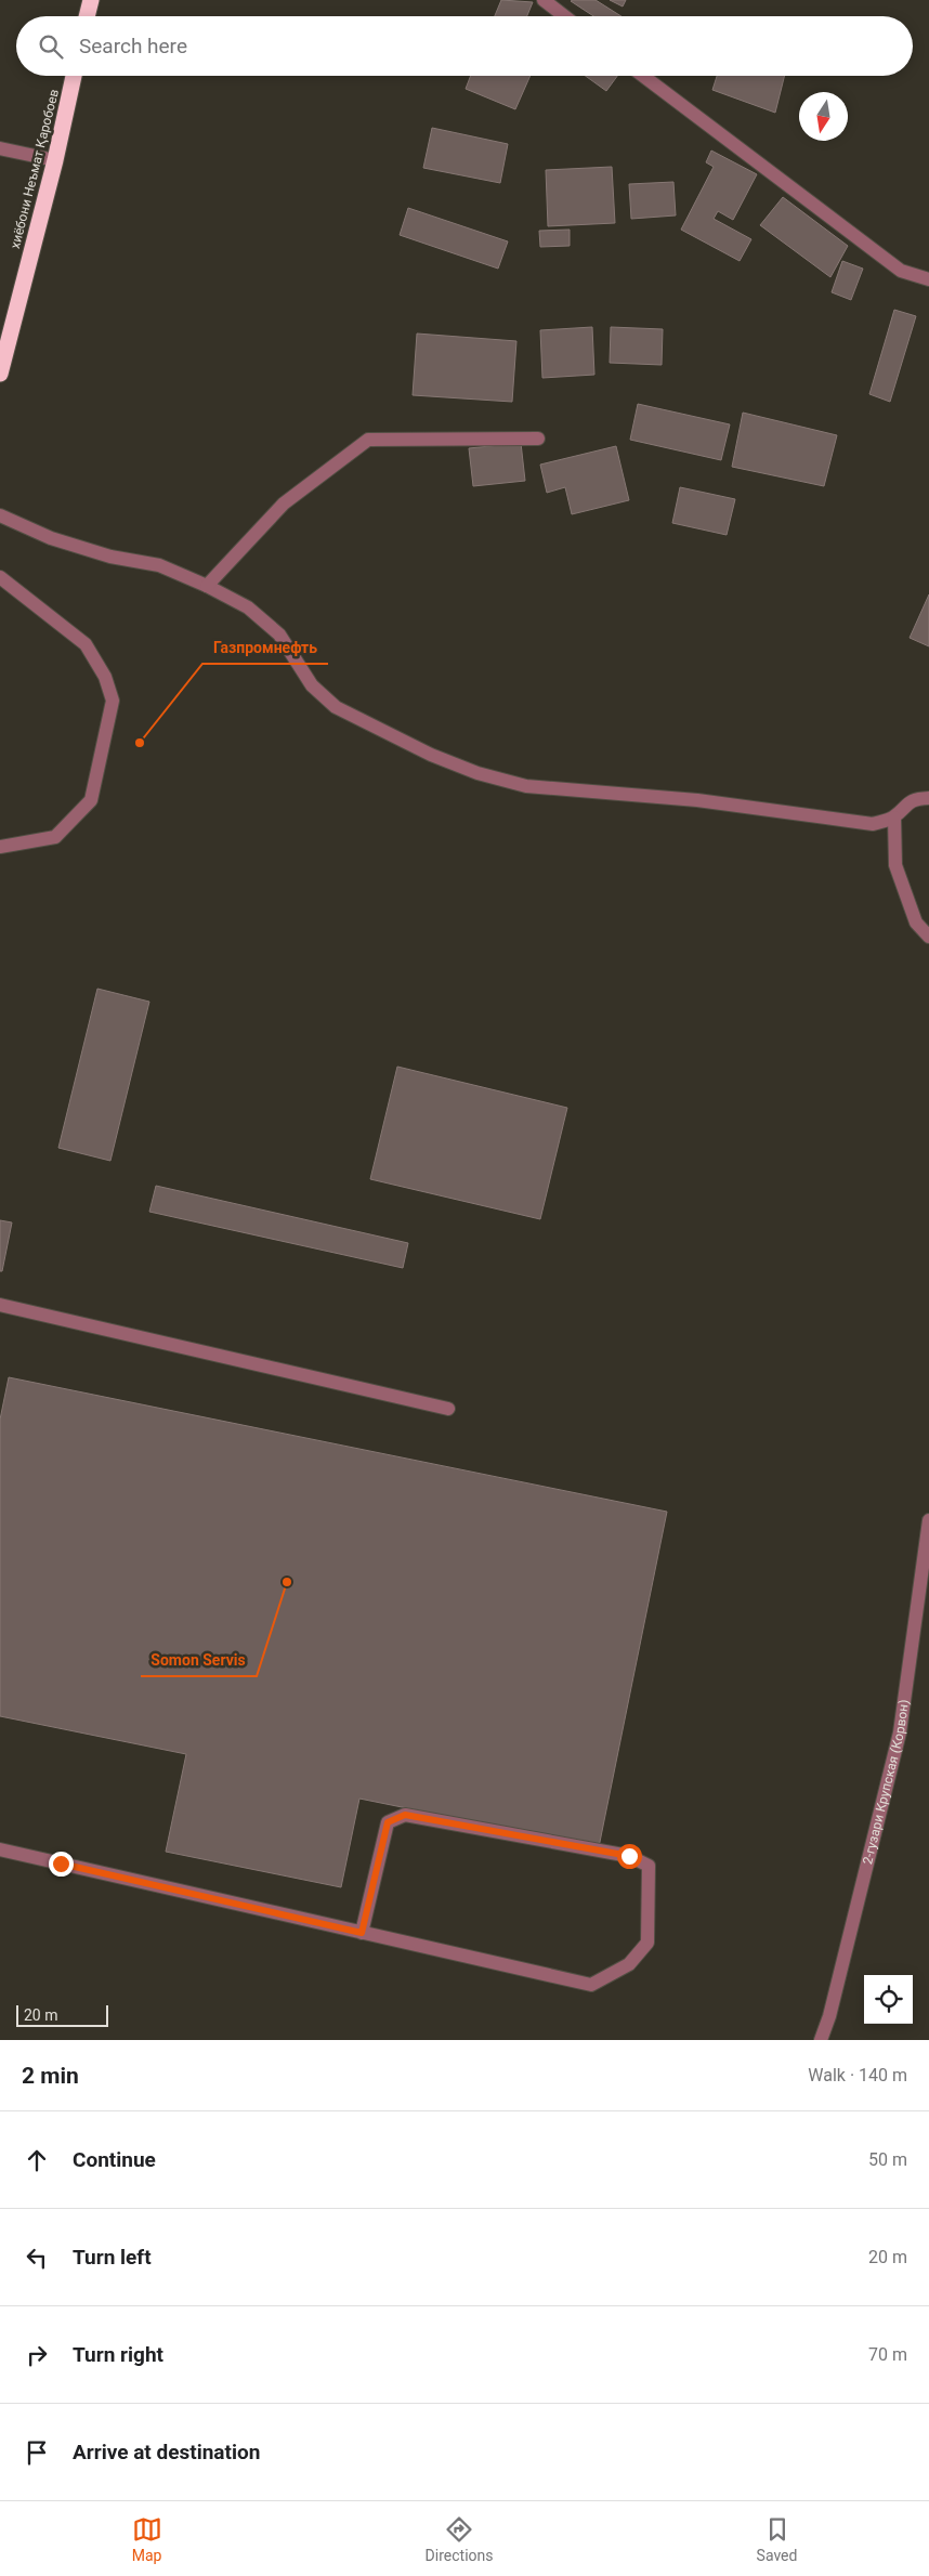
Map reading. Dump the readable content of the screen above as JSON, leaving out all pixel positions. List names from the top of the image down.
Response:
{
  "streets": {
    "highway": ["хиёбони Неъмат Қаробоев"],
    "street": ["2-гузари Крупская (Корвон)"]
  },
  "places": ["Газпромнефть", "Somon Servis"],
  "scale_bar": "20 m",
  "north": "bottom",
  "page": {
    "search": "Search here",
    "scale": "20 m",
    "heading": ["2 min", "Walk · 140 m"],
    "list": [
      ["Continue", "50 m"],
      ["Turn left", "20 m"],
      ["Turn right", "70 m"],
      "Arrive at destination"
    ],
    "nav": ["Map", "Directions", "Saved"]
  }
}
